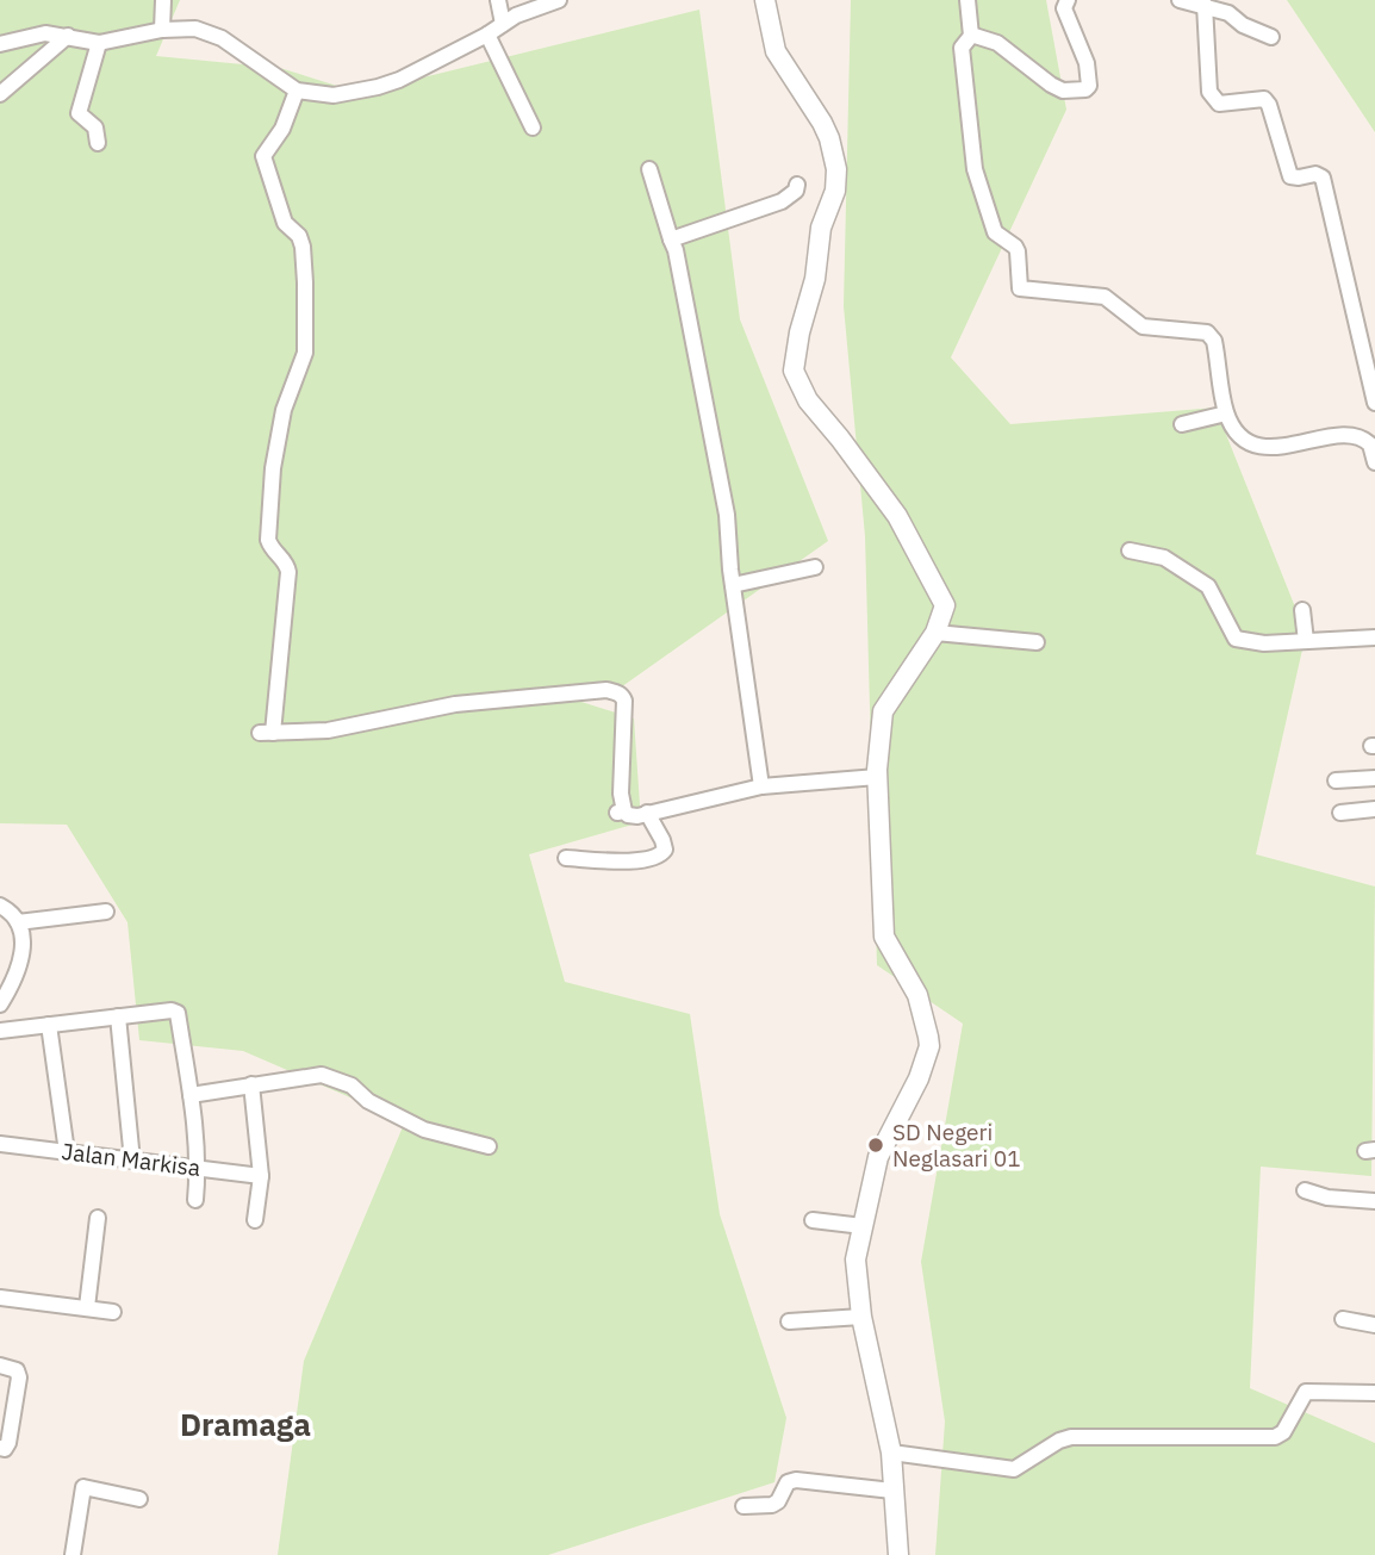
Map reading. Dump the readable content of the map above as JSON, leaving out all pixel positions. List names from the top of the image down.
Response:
{
  "streets": {
    "street": ["Jalan Markisa"]
  },
  "districts": ["Dramaga"],
  "places": ["SD Negeri Neglasari 01"]
}
